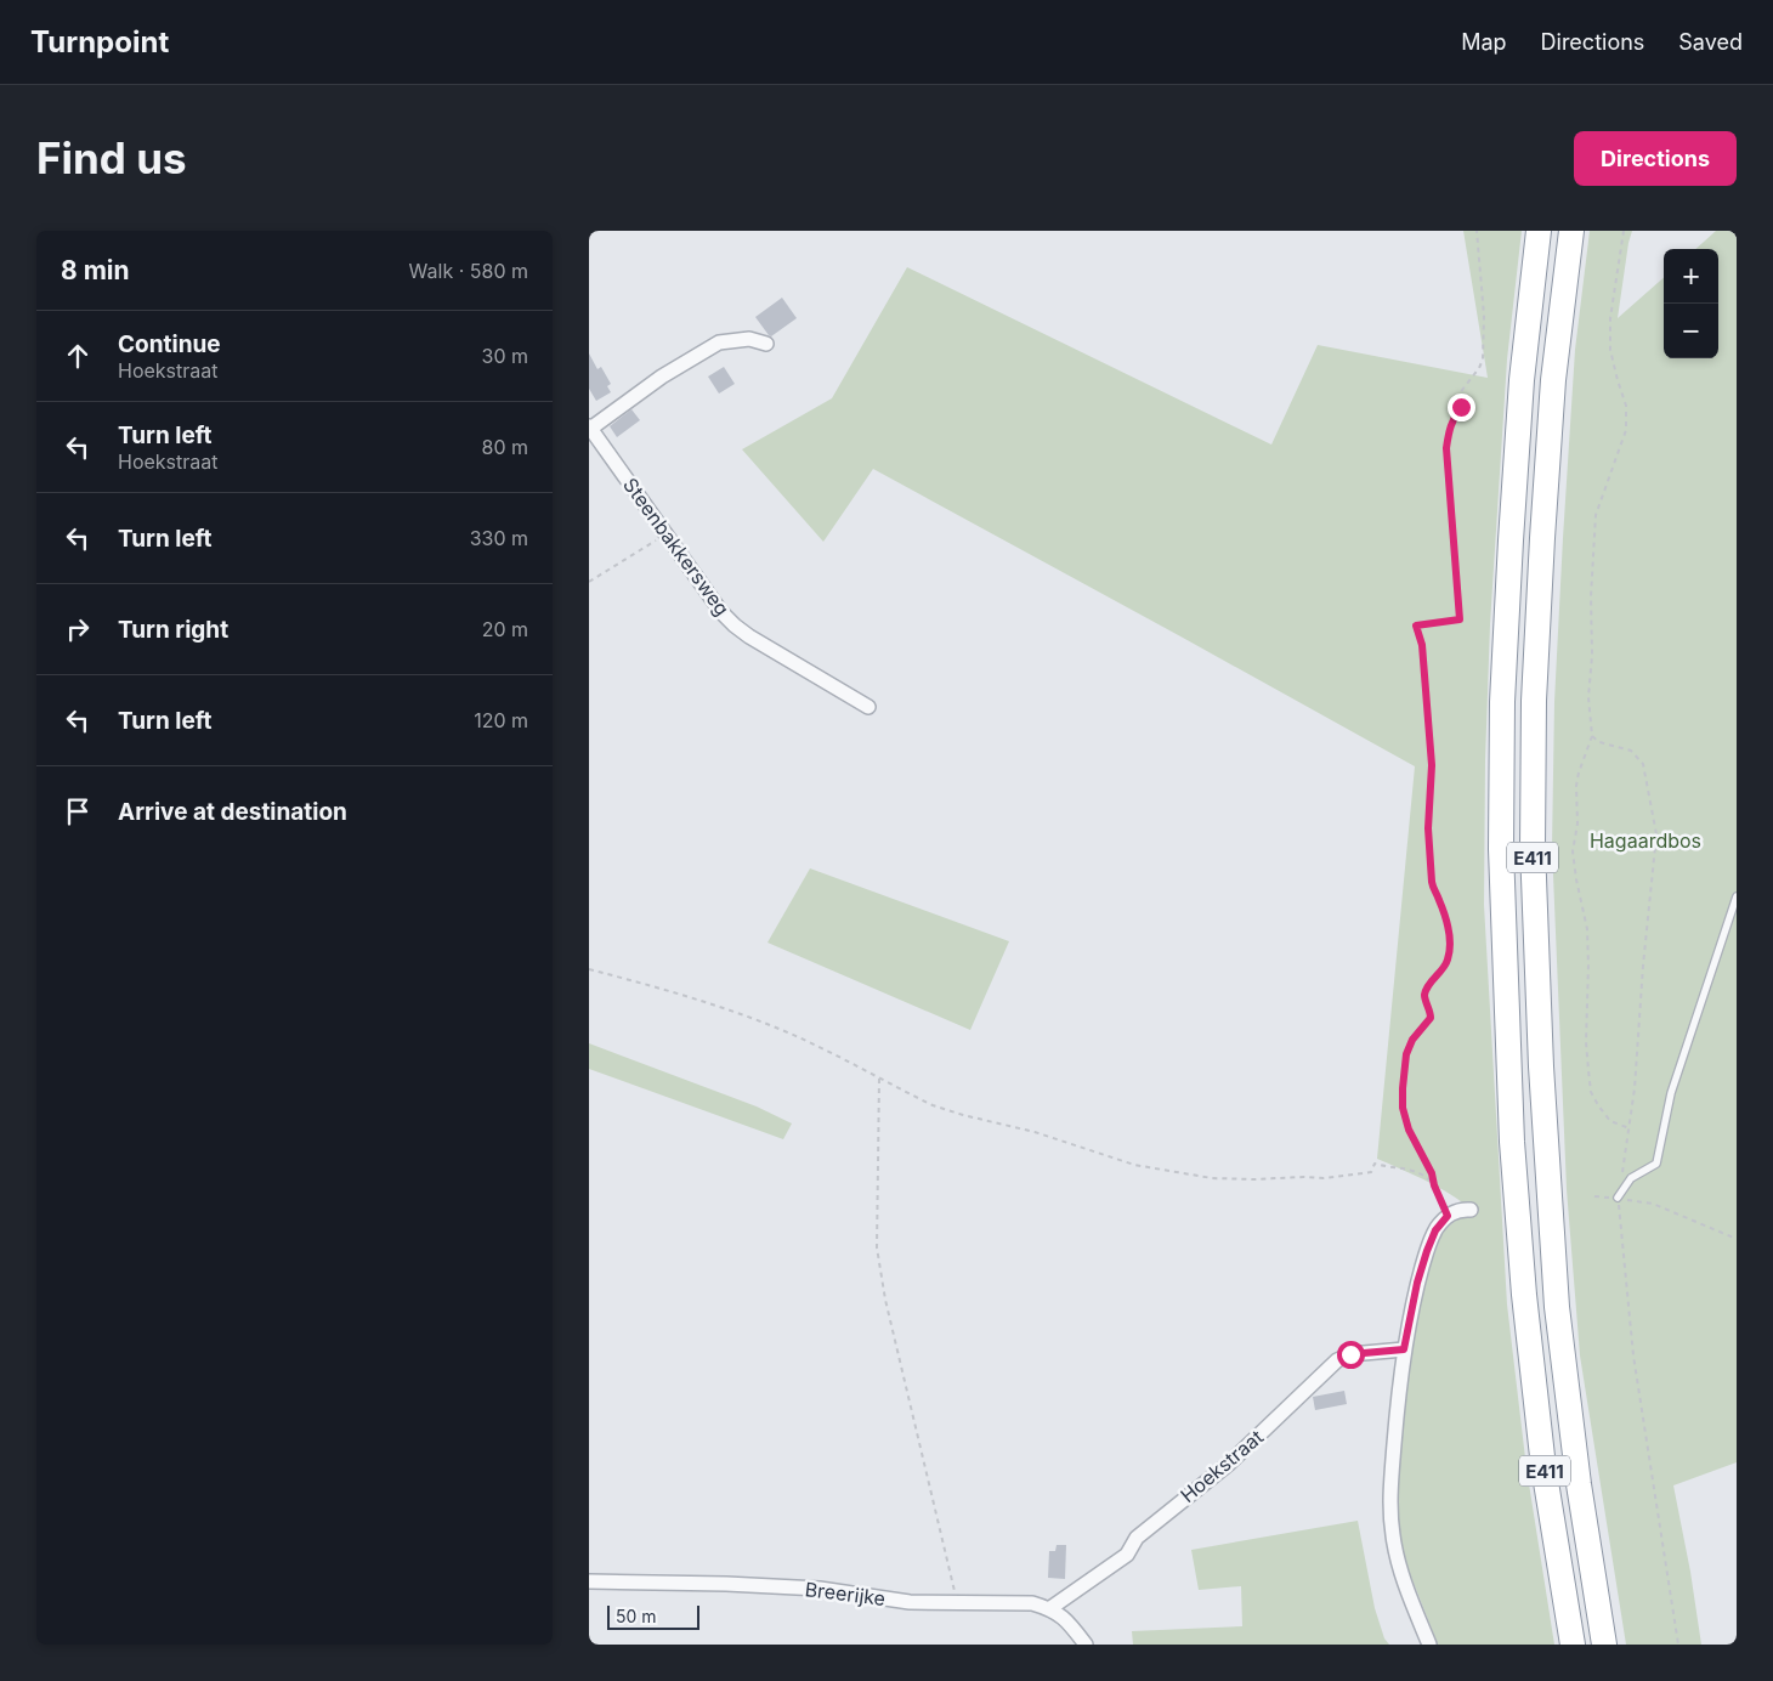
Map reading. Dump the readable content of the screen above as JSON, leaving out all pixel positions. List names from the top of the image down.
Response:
{
  "streets": {
    "highway": ["E411"],
    "street": ["Steenbakkersweg", "Hoekstraat", "Breerijke"]
  },
  "crossings": [
    ["Hoekstraat", "Breerijke"]
  ],
  "parks": ["Hagaardbos"],
  "scale_bar": "50 m",
  "page": {
    "header": "Turnpoint",
    "nav": ["Map", "Directions", "Saved"],
    "buttons": "Directions",
    "title": "Find us",
    "heading": ["8 min", "Walk · 580 m"],
    "map_buttons": ["+", "−"],
    "list": [
      ["Continue", "Hoekstraat", "30 m"],
      ["Turn left", "Hoekstraat", "80 m"],
      ["Turn left", "330 m"],
      ["Turn right", "20 m"],
      ["Turn left", "120 m"],
      "Arrive at destination"
    ],
    "scale": "50 m"
  }
}
